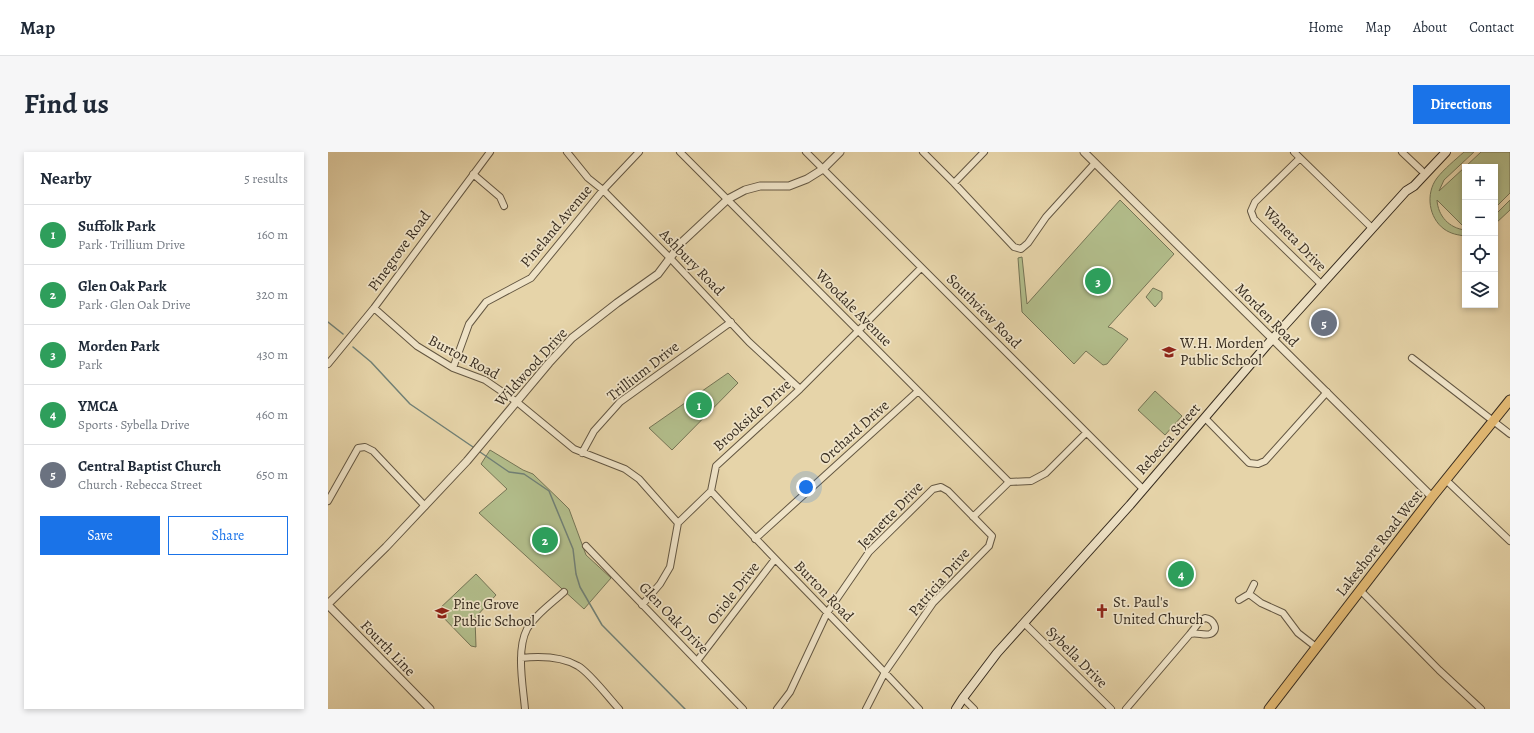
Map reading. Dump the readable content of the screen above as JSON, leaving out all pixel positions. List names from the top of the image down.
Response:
{
  "streets": {
    "main road": ["Rebecca Street", "Lakeshore Road West"],
    "street": [
      "Pineland Avenue",
      "Waneta Drive",
      "Pinegrove Road",
      "Ashbury Road",
      "Woodale Avenue",
      "Southview Road",
      "Morden Road",
      "Burton Road",
      "Wildwood Drive",
      "Trillium Drive",
      "Brookside Drive",
      "Orchard Drive",
      "Jeanette Drive",
      "Patricia Drive",
      "Oriole Drive",
      "Glen Oak Drive",
      "Fourth Line",
      "Sybella Drive"
    ]
  },
  "crossings": [
    ["Pineland Avenue", "Ashbury Road"],
    ["Pineland Avenue", "Burton Road"],
    ["Waneta Drive", "Rebecca Street"],
    ["Pinegrove Road", "Burton Road"],
    ["Ashbury Road", "Wildwood Drive"],
    ["Ashbury Road", "Trillium Drive"],
    ["Ashbury Road", "Brookside Drive"],
    ["Woodale Avenue", "Wildwood Drive"],
    ["Woodale Avenue", "Brookside Drive"],
    ["Woodale Avenue", "Orchard Drive"],
    ["Southview Road", "Wildwood Drive"],
    ["Southview Road", "Brookside Drive"],
    ["Southview Road", "Rebecca Street"],
    ["Morden Road", "Rebecca Street"],
    ["Morden Road", "Lakeshore Road West"],
    ["Burton Road", "Wildwood Drive"],
    ["Burton Road", "Trillium Drive"],
    ["Burton Road", "Brookside Drive"],
    ["Burton Road", "Orchard Drive"],
    ["Burton Road", "Jeanette Drive"],
    ["Burton Road", "Patricia Drive"],
    ["Burton Road", "Oriole Drive"],
    ["Wildwood Drive", "Fourth Line"],
    ["Rebecca Street", "Sybella Drive"],
    ["Jeanette Drive", "Patricia Drive"],
    ["Oriole Drive", "Glen Oak Drive"]
  ],
  "places": {
    "school or university": ["W.H. Morden Public School", "Pine Grove Public School"],
    "church": ["St. Paul's United Church"]
  },
  "page": {
    "header": "Map",
    "nav": [
      "Home",
      "Map",
      "About",
      "Contact"
    ],
    "title": "Find us",
    "buttons": [
      "Directions",
      ["Save", "Share"]
    ],
    "heading": ["Nearby", "5 results"],
    "map_buttons": ["+", "−"],
    "list": [
      {
        "mark": "1",
        "name": "Suffolk Park",
        "note": "Park · Trillium Drive",
        "value": "160 m"
      },
      {
        "mark": "2",
        "name": "Glen Oak Park",
        "note": "Park · Glen Oak Drive",
        "value": "320 m"
      },
      {
        "mark": "3",
        "name": "Morden Park",
        "note": "Park",
        "value": "430 m"
      },
      {
        "mark": "4",
        "name": "YMCA",
        "note": "Sports · Sybella Drive",
        "value": "460 m"
      },
      {
        "mark": "5",
        "name": "Central Baptist Church",
        "note": "Church · Rebecca Street",
        "value": "650 m"
      }
    ],
    "pins": [
      "3",
      "5",
      "1",
      "2",
      "4"
    ]
  }
}
